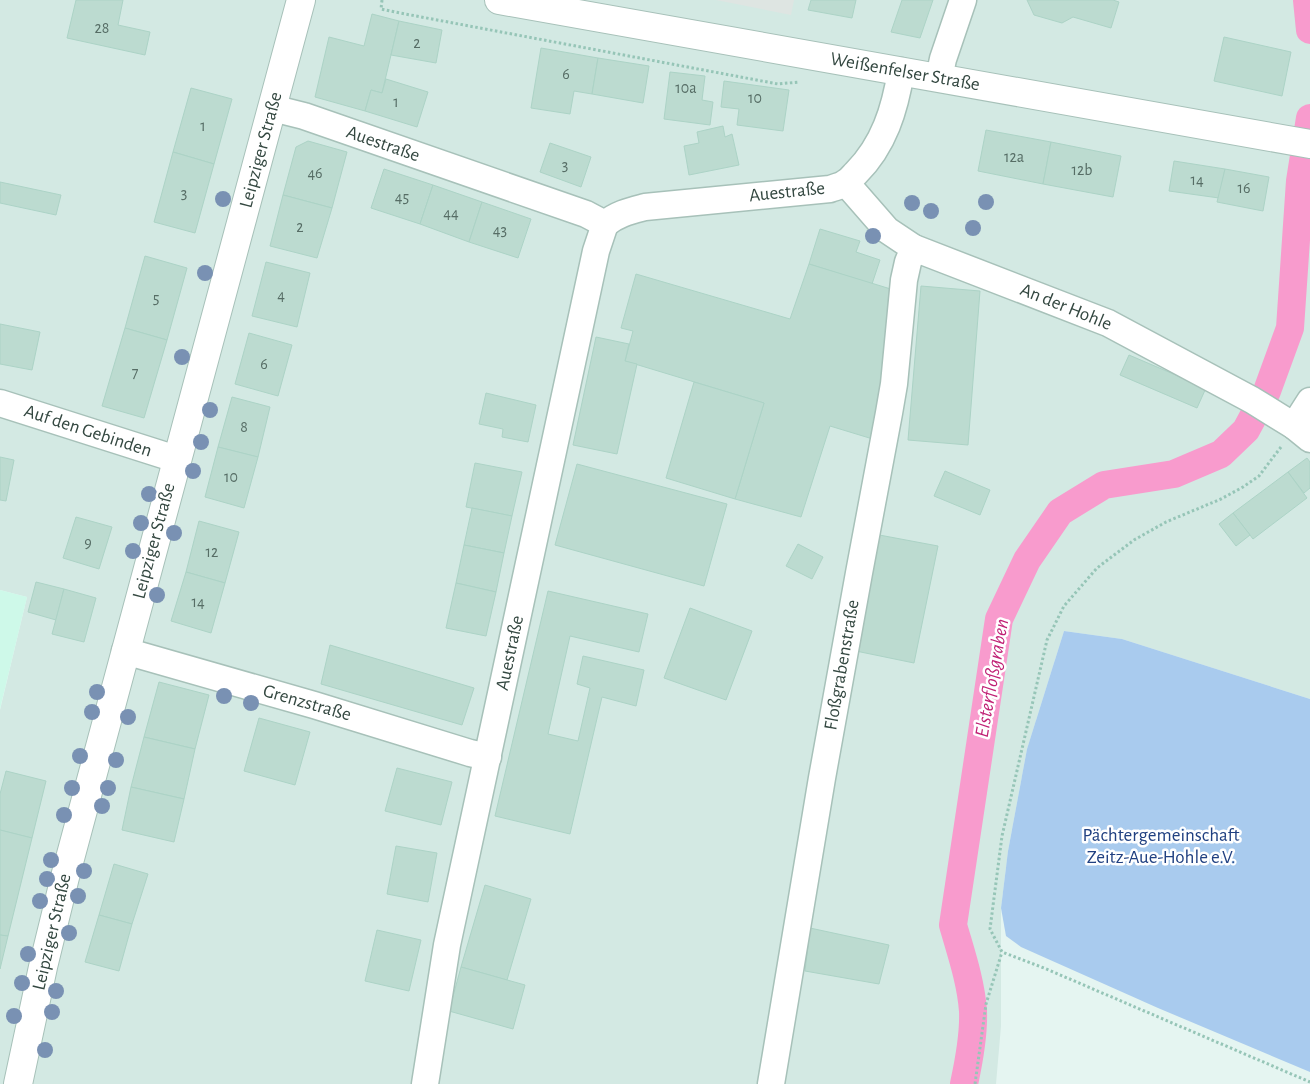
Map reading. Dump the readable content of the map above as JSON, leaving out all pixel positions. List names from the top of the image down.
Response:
{
  "streets": {
    "street": [
      "Weißenfelser Straße",
      "Auestraße",
      "Leipziger Straße",
      "An der Hohle",
      "Auf den Gebinden",
      "Floßgrabenstraße",
      "Grenzstraße"
    ]
  },
  "crossings": [
    ["Weißenfelser Straße", "Auestraße"],
    ["Auestraße", "Leipziger Straße"],
    ["Auestraße", "An der Hohle"],
    ["Auestraße", "Grenzstraße"],
    ["Leipziger Straße", "Auf den Gebinden"],
    ["Leipziger Straße", "Grenzstraße"],
    ["An der Hohle", "Floßgrabenstraße"]
  ],
  "water": ["Elsterfloßgraben"],
  "parks": ["Pächtergemeinschaft Zeitz-Aue-Hohle e.V."],
  "house_numbers": [
    "28",
    "2",
    "6",
    "10a",
    "10",
    "1",
    "1",
    "12a",
    "3",
    "12b",
    "46",
    "14",
    "16",
    "3",
    "45",
    "44",
    "2",
    "43",
    "4",
    "5",
    "6",
    "7",
    "8",
    "10",
    "9",
    "12",
    "14"
  ]
}
